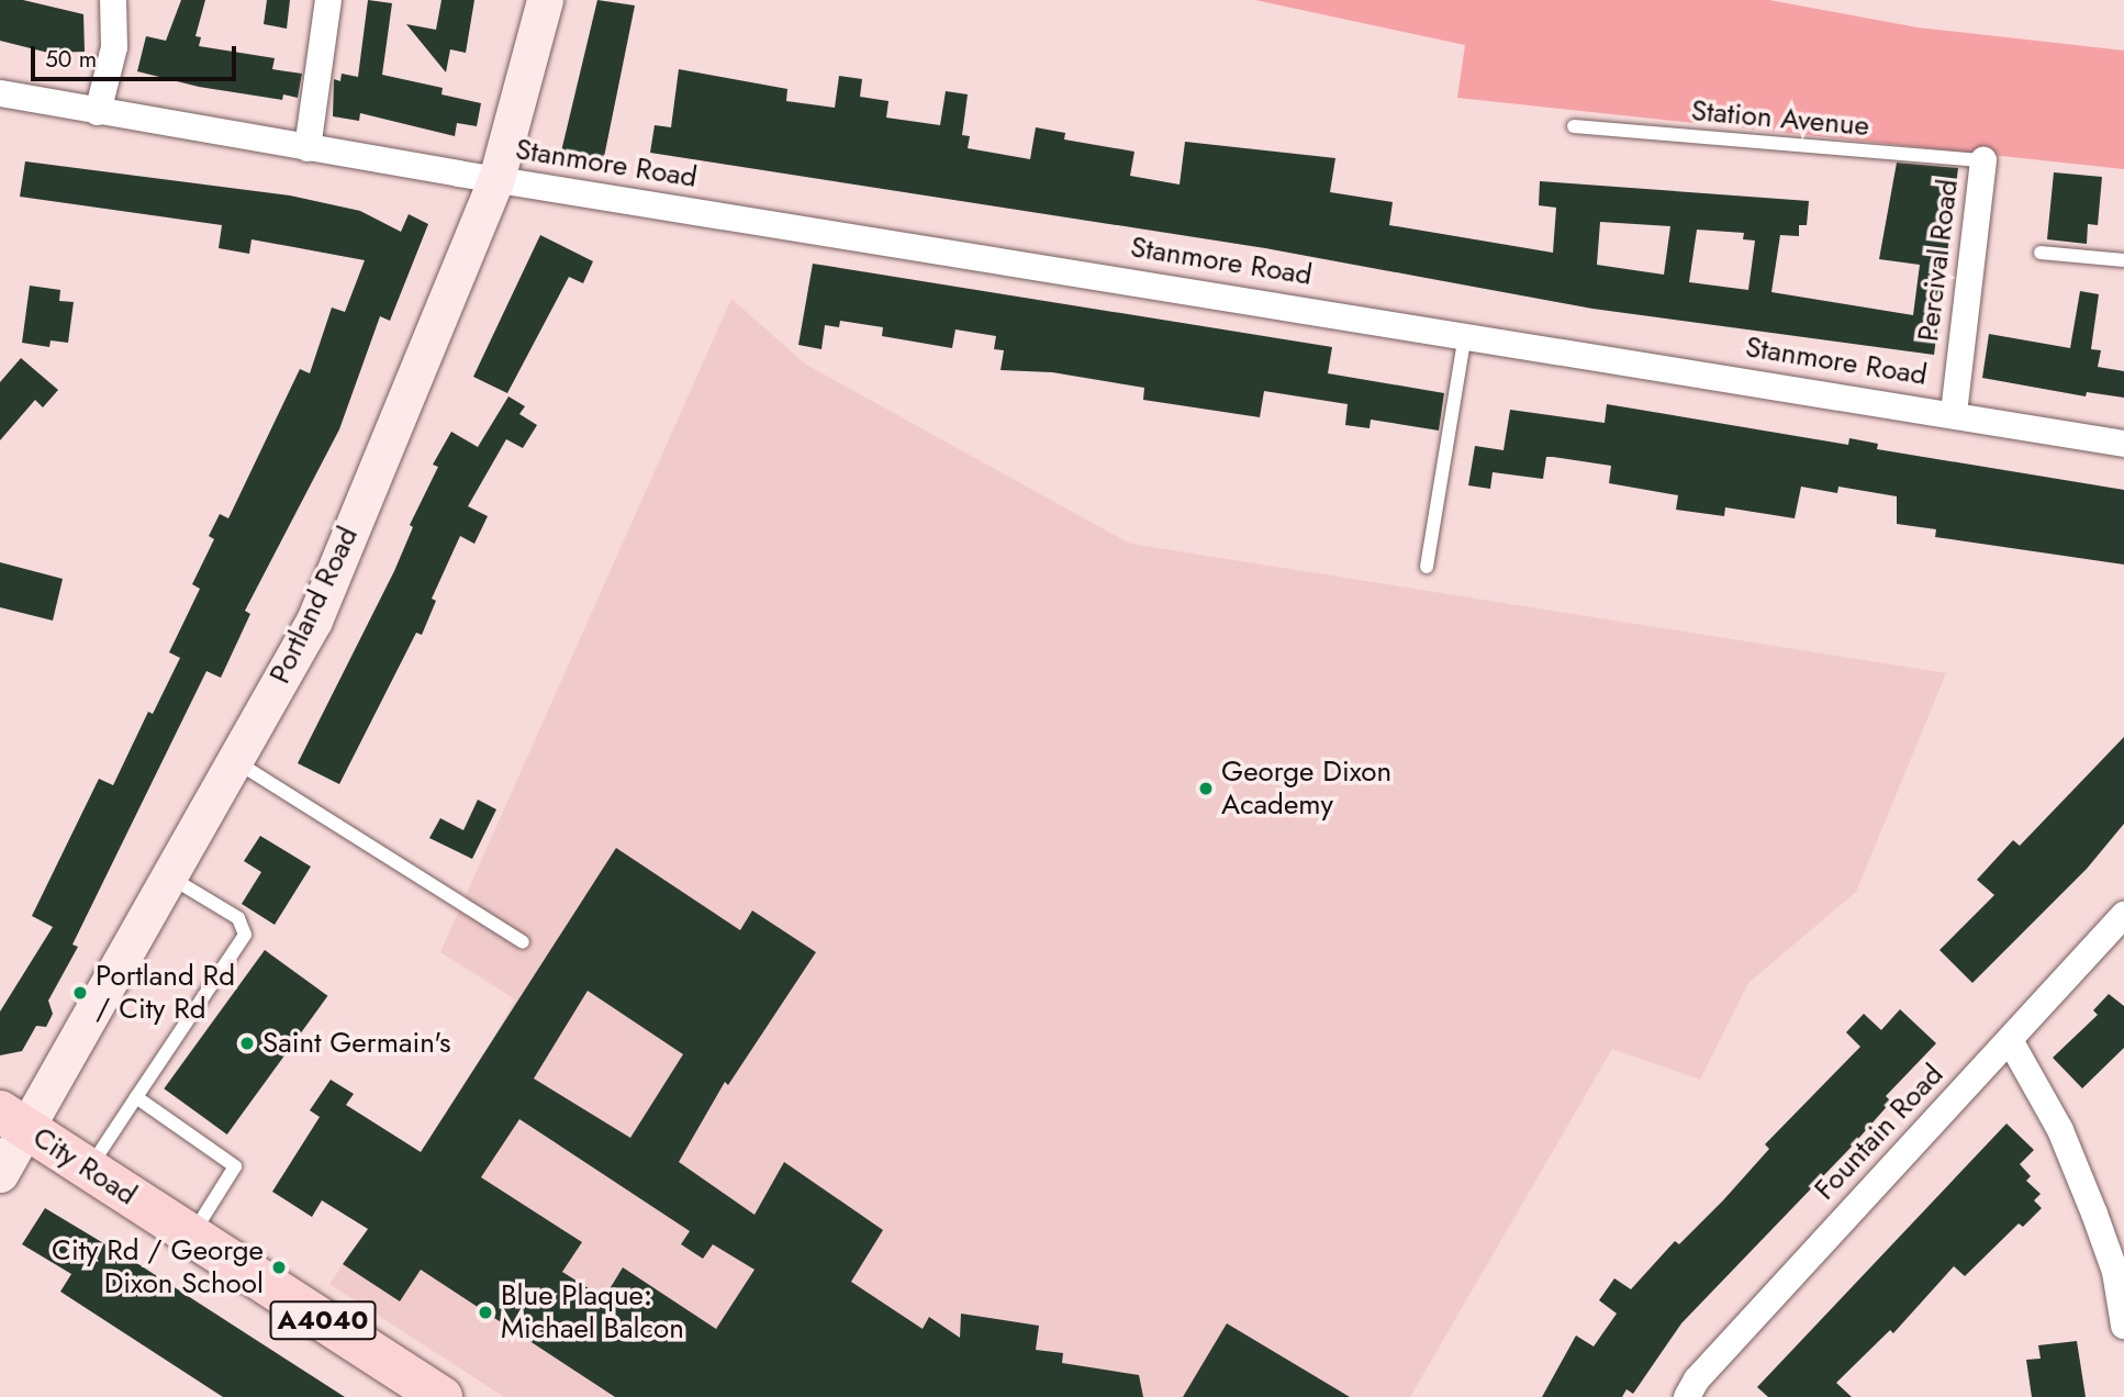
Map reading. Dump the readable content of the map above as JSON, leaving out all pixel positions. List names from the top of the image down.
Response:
{
  "streets": {
    "main road": ["Portland Road", "City Road", "A4040"],
    "street": ["Stanmore Road", "Percival Road", "Fountain Road"],
    "lane": ["Station Avenue"]
  },
  "crossings": [
    ["Station Avenue", "Percival Road"],
    ["Stanmore Road", "Percival Road"],
    ["Stanmore Road", "Portland Road"],
    ["Portland Road", "City Road"]
  ],
  "places": [
    "George Dixon Academy",
    "Portland Rd / City Rd",
    "Saint Germain's",
    "City Rd / George Dixon School",
    "Blue Plaque: Michael Balcon"
  ],
  "scale_bar": "50 m"
}
